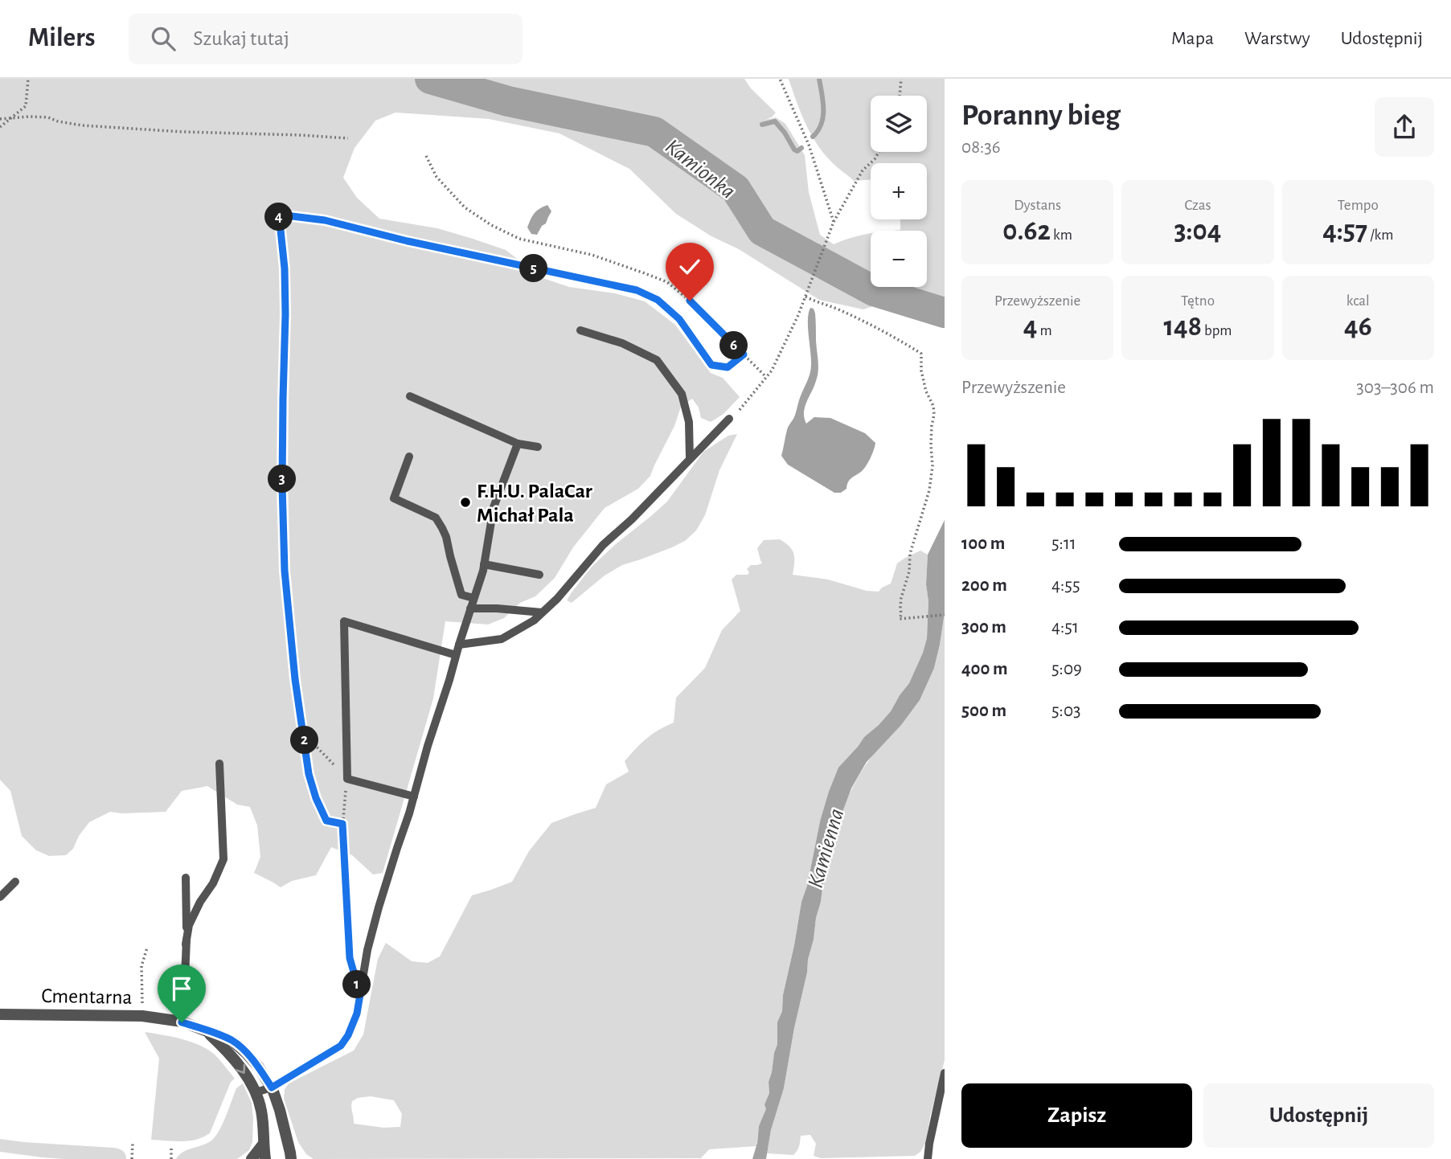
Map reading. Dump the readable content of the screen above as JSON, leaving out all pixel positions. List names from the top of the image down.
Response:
{
  "streets": {
    "street": ["Cmentarna"]
  },
  "water": ["Kamionka", "Kamienna"],
  "places": ["F.H.U. PalaCar Michał Pala"],
  "page": {
    "header": "Milers",
    "search": "Szukaj tutaj",
    "nav": ["Mapa", "Warstwy", "Udostępnij"],
    "heading": ["Poranny bieg", "08:36"],
    "map_buttons": ["+", "−"],
    "stats": [
      ["Dystans", "0.62 km"],
      ["Czas", "3:04"],
      ["Tempo", "4:57 /km"],
      ["Przewyższenie", "4 m"],
      ["Tętno", "148 bpm"],
      ["kcal", "46"]
    ],
    "pins": [
      "4",
      "5",
      "6",
      "3",
      "2",
      "1"
    ],
    "chart": ["Przewyższenie", "303–306 m"],
    "list": [
      {
        "name": "100 m",
        "note": "5:11"
      },
      {
        "name": "200 m",
        "note": "4:55"
      },
      {
        "name": "300 m",
        "note": "4:51"
      },
      {
        "name": "400 m",
        "note": "5:09"
      },
      {
        "name": "500 m",
        "note": "5:03"
      }
    ],
    "buttons": ["Zapisz", "Udostępnij"]
  }
}
